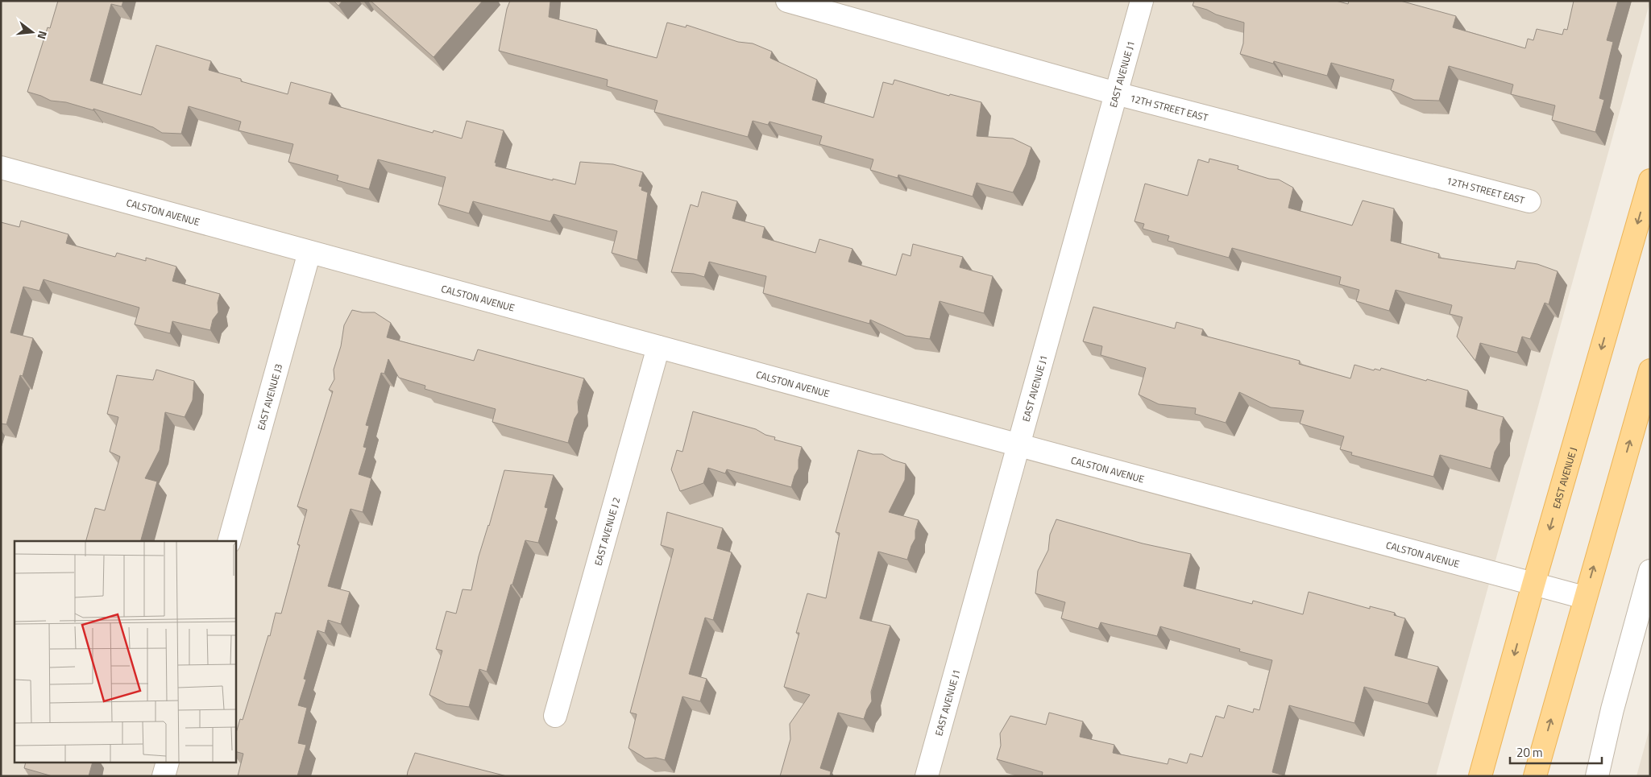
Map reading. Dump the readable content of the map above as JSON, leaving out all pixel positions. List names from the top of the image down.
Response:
{
  "streets": {
    "main road": ["EAST AVENUE J"],
    "street": [
      "EAST AVENUE J1",
      "12TH STREET EAST",
      "CALSTON AVENUE",
      "EAST AVENUE J3",
      "EAST AVENUE J 2"
    ]
  },
  "crossings": [
    ["EAST AVENUE J1", "12TH STREET EAST"],
    ["EAST AVENUE J1", "CALSTON AVENUE"],
    ["CALSTON AVENUE", "EAST AVENUE J3"],
    ["CALSTON AVENUE", "EAST AVENUE J"],
    ["CALSTON AVENUE", "EAST AVENUE J 2"]
  ],
  "scale_bar": "20 m",
  "north": "right"
}
